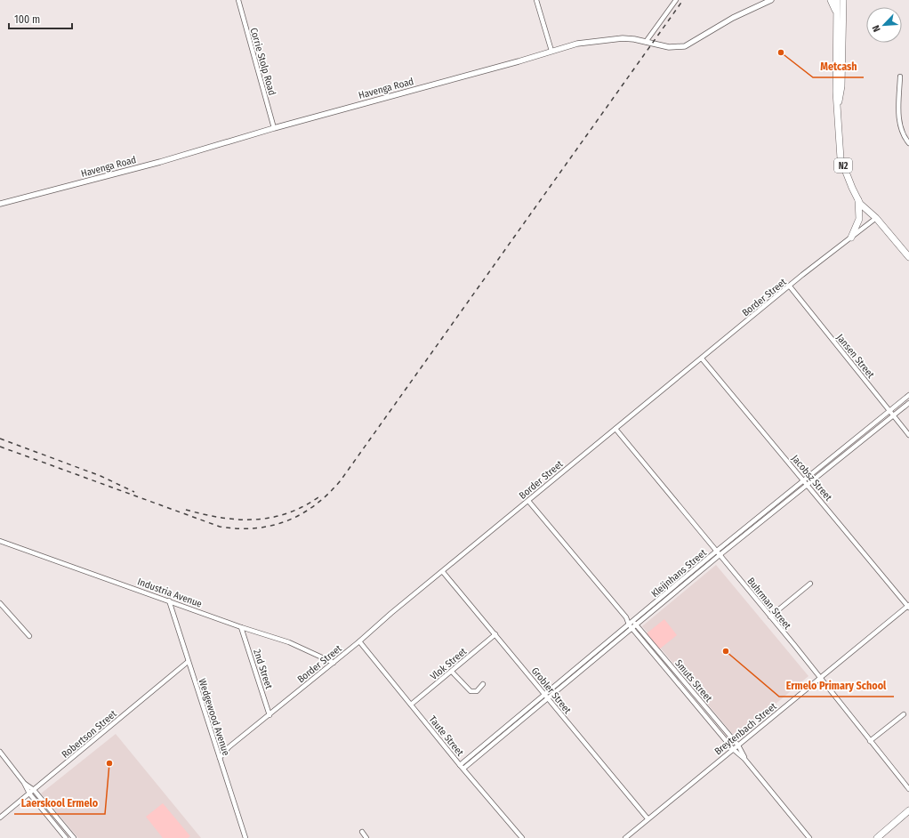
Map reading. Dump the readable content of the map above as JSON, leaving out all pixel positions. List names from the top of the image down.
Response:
{
  "streets": {
    "highway": ["N2"],
    "street": [
      "Corrie Stolp Road",
      "Havenga Road",
      "Border Street",
      "Jansen Street",
      "Jacobsz Street",
      "Kleijnhans Street",
      "Industria Avenue",
      "Buhrman Street",
      "Vlok Street",
      "2nd Street",
      "Smuts Street",
      "Grobler Street",
      "Wedgewood Avenue",
      "Breytenbach Street",
      "Robertson Street",
      "Taute Street"
    ]
  },
  "crossings": [
    ["Corrie Stolp Road", "Havenga Road"],
    ["N2", "Border Street"],
    ["Border Street", "Jansen Street"],
    ["Border Street", "Jacobsz Street"],
    ["Border Street", "Industria Avenue"],
    ["Border Street", "Buhrman Street"],
    ["Border Street", "2nd Street"],
    ["Border Street", "Smuts Street"],
    ["Border Street", "Grobler Street"],
    ["Border Street", "Wedgewood Avenue"],
    ["Border Street", "Taute Street"],
    ["Jansen Street", "Kleijnhans Street"],
    ["Jacobsz Street", "Kleijnhans Street"],
    ["Jacobsz Street", "Breytenbach Street"],
    ["Kleijnhans Street", "Buhrman Street"],
    ["Kleijnhans Street", "Smuts Street"],
    ["Kleijnhans Street", "Grobler Street"],
    ["Kleijnhans Street", "Taute Street"],
    ["Industria Avenue", "2nd Street"],
    ["Industria Avenue", "Wedgewood Avenue"],
    ["Buhrman Street", "Breytenbach Street"],
    ["Vlok Street", "Grobler Street"],
    ["Vlok Street", "Taute Street"],
    ["Smuts Street", "Breytenbach Street"],
    ["Grobler Street", "Breytenbach Street"],
    ["Wedgewood Avenue", "Robertson Street"]
  ],
  "places": ["Metcash", "Ermelo Primary School", "Laerskool Ermelo"],
  "scale_bar": "100 m",
  "north": "bottom left"
}
